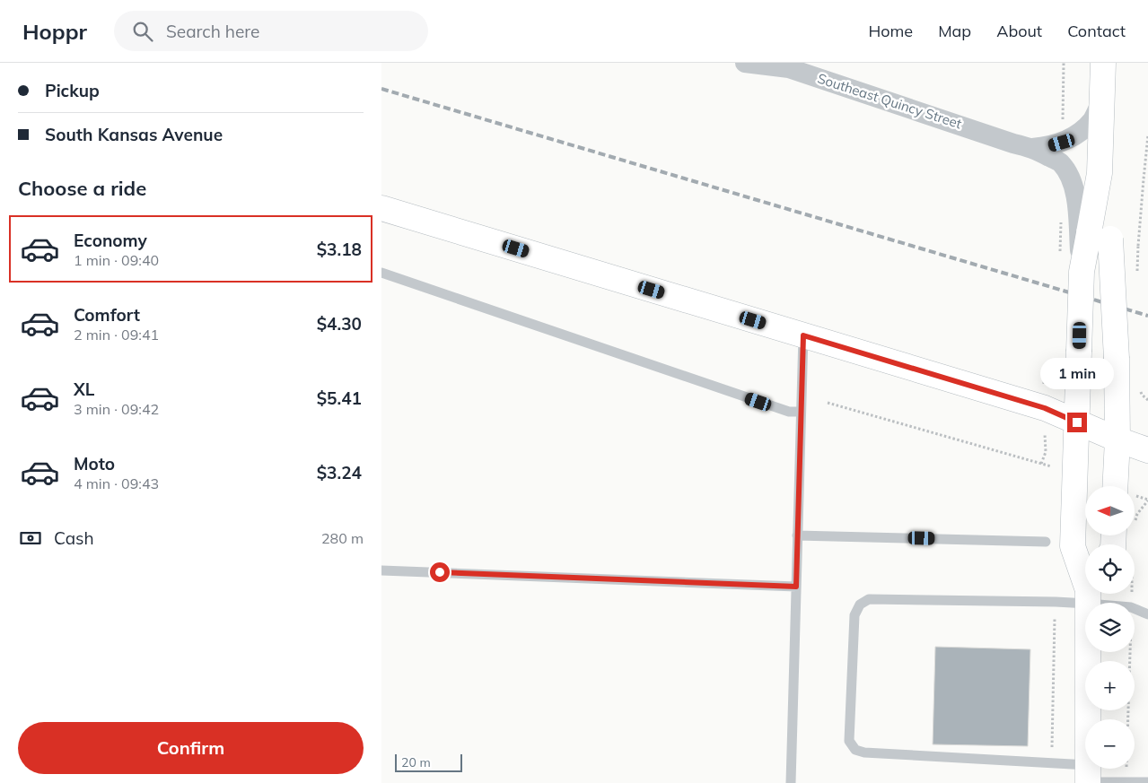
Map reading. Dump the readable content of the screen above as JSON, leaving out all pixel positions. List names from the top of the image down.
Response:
{
  "streets": {
    "street": ["Southeast Quincy Street"]
  },
  "scale_bar": "20 m",
  "north": "left",
  "page": {
    "header": "Hoppr",
    "search": "Search here",
    "nav": [
      "Home",
      "Map",
      "About",
      "Contact"
    ],
    "banner": ["Pickup", "South Kansas Avenue"],
    "heading": "Choose a ride",
    "list": [
      {
        "name": "Economy",
        "note": "1 min · 09:40",
        "value": "$3.18"
      },
      {
        "name": "Comfort",
        "note": "2 min · 09:41",
        "value": "$4.30"
      },
      {
        "name": "XL",
        "note": "3 min · 09:42",
        "value": "$5.41"
      },
      {
        "name": "Moto",
        "note": "4 min · 09:43",
        "value": "$3.24"
      }
    ],
    "bubble": "1 min",
    "map_buttons": ["+", "−"],
    "pay": ["Cash", "280 m"],
    "buttons": "Confirm",
    "scale": "20 m"
  }
}
